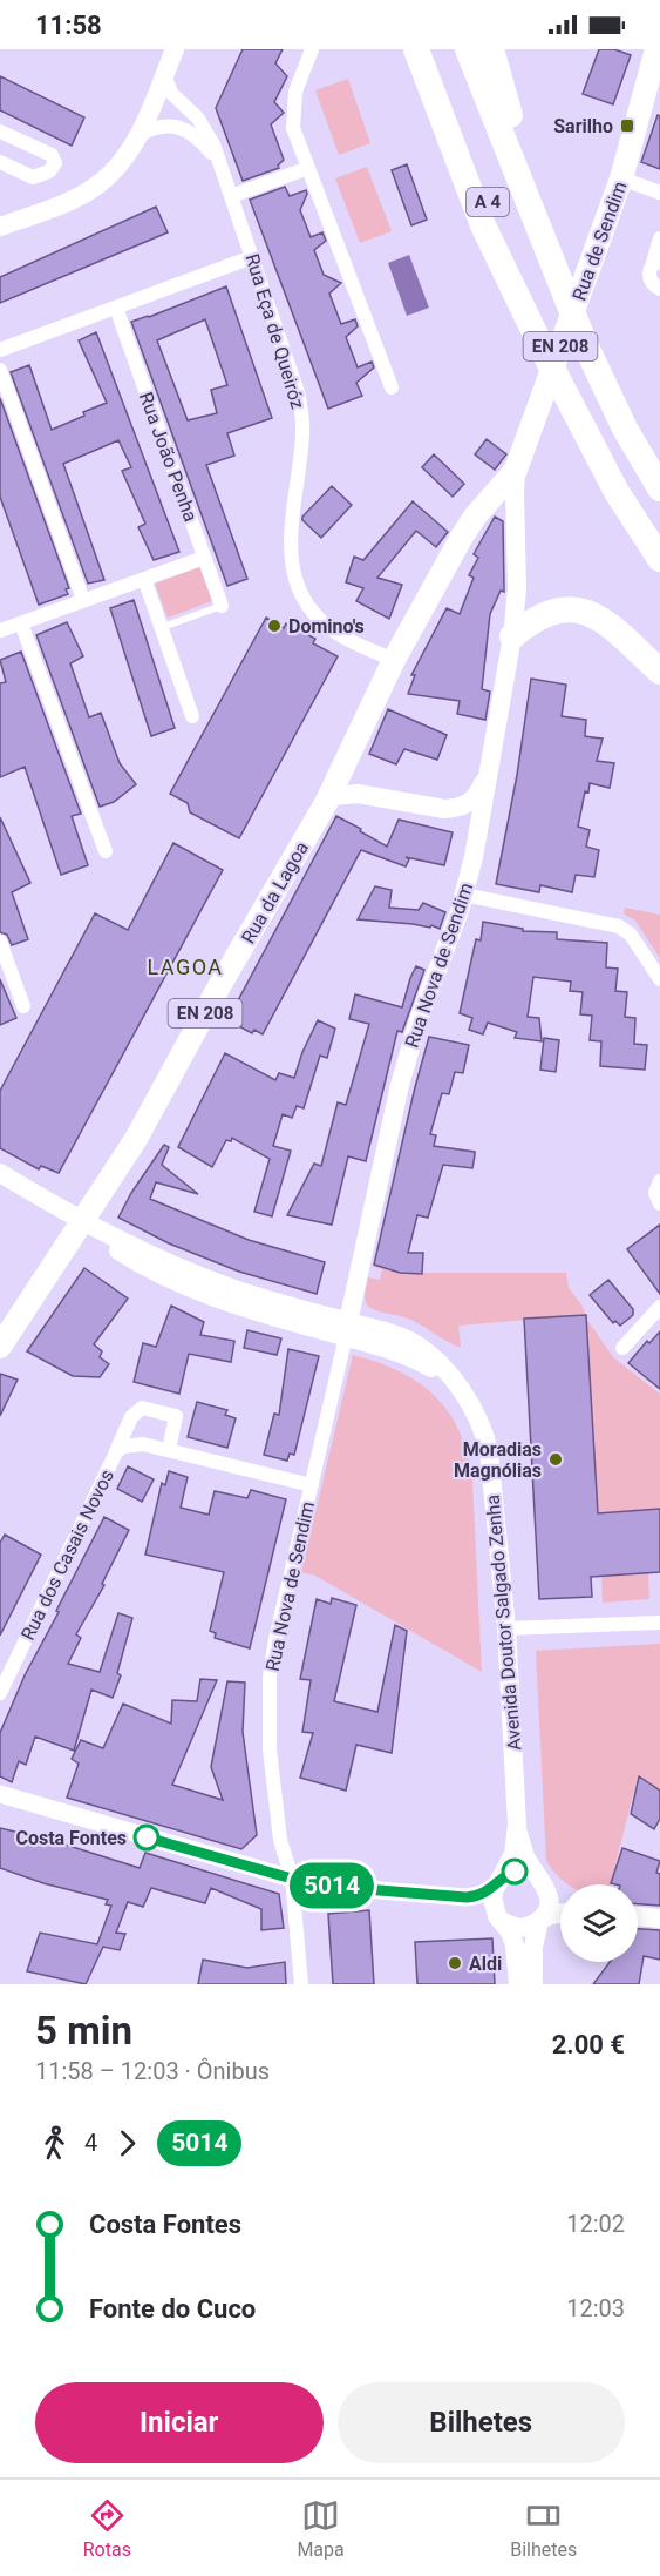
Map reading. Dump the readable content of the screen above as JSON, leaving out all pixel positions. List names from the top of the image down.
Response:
{
  "streets": {
    "highway": ["A 4"],
    "main road": [
      "Rua de Sendim",
      "EN 208",
      "Rua da Lagoa",
      "Rua Nova de Sendim",
      "Avenida Doutor Salgado Zenha"
    ],
    "street": ["Rua Eça de Queiróz", "Rua João Penha", "Rua dos Casais Novos"]
  },
  "crossings": [
    ["Rua de Sendim", "Rua da Lagoa"],
    ["Rua de Sendim", "Rua Nova de Sendim"],
    ["Rua Eça de Queiróz", "Rua da Lagoa"],
    ["Rua da Lagoa", "Rua Nova de Sendim"],
    ["Rua da Lagoa", "Avenida Doutor Salgado Zenha"],
    ["Rua Nova de Sendim", "Rua dos Casais Novos"],
    ["Rua Nova de Sendim", "Avenida Doutor Salgado Zenha"]
  ],
  "districts": ["LAGOA"],
  "places": {
    "transit": ["Sarilho"],
    "other": [
      "Domino's",
      "Moradias Magnólias",
      "Costa Fontes",
      "Aldi"
    ]
  },
  "lines": ["bus line 5014"],
  "page": {
    "status": "11:58",
    "on_map": "5014",
    "heading": ["5 min", "11:58 – 12:03 · Ônibus", "2.00 €"],
    "legs": ["4", "5014"],
    "list": [
      {
        "name": "Costa Fontes",
        "value": "12:02"
      },
      {
        "name": "Fonte do Cuco",
        "value": "12:03"
      }
    ],
    "buttons": ["Iniciar", "Bilhetes"],
    "tabs": ["Rotas", "Mapa", "Bilhetes"]
  }
}
